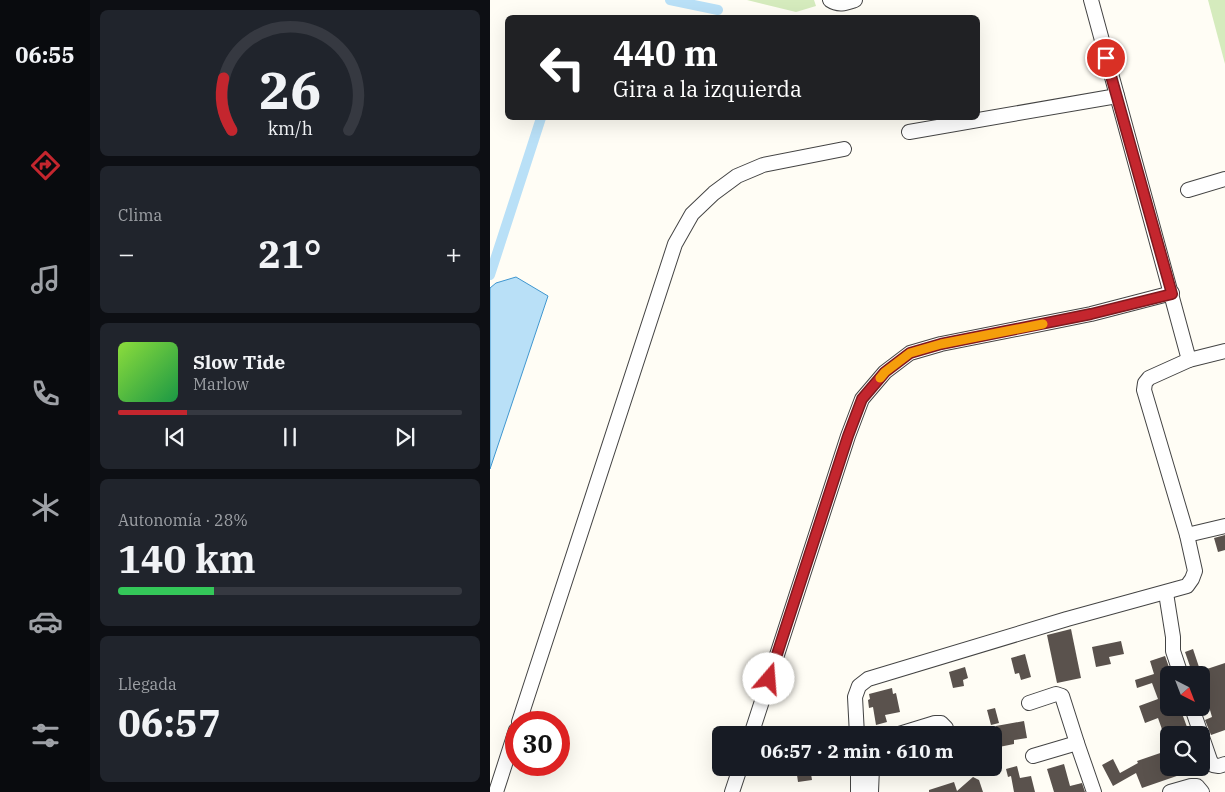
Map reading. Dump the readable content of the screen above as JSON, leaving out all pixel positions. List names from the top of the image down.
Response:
{
  "north": "bottom right",
  "page": {
    "tabs": "06:55",
    "turn": ["440 m", "Gira a la izquierda"],
    "tile": [
      "Clima",
      ["Autonomía · 28%", "140 km"],
      ["Llegada", "06:57"]
    ],
    "heat": ["−", "21°", "+"],
    "song": ["Slow Tide", "Marlow"],
    "limit": "30",
    "trip": "06:57 · 2 min · 610 m",
    "gauge": ["26", "km/h"]
  }
}
